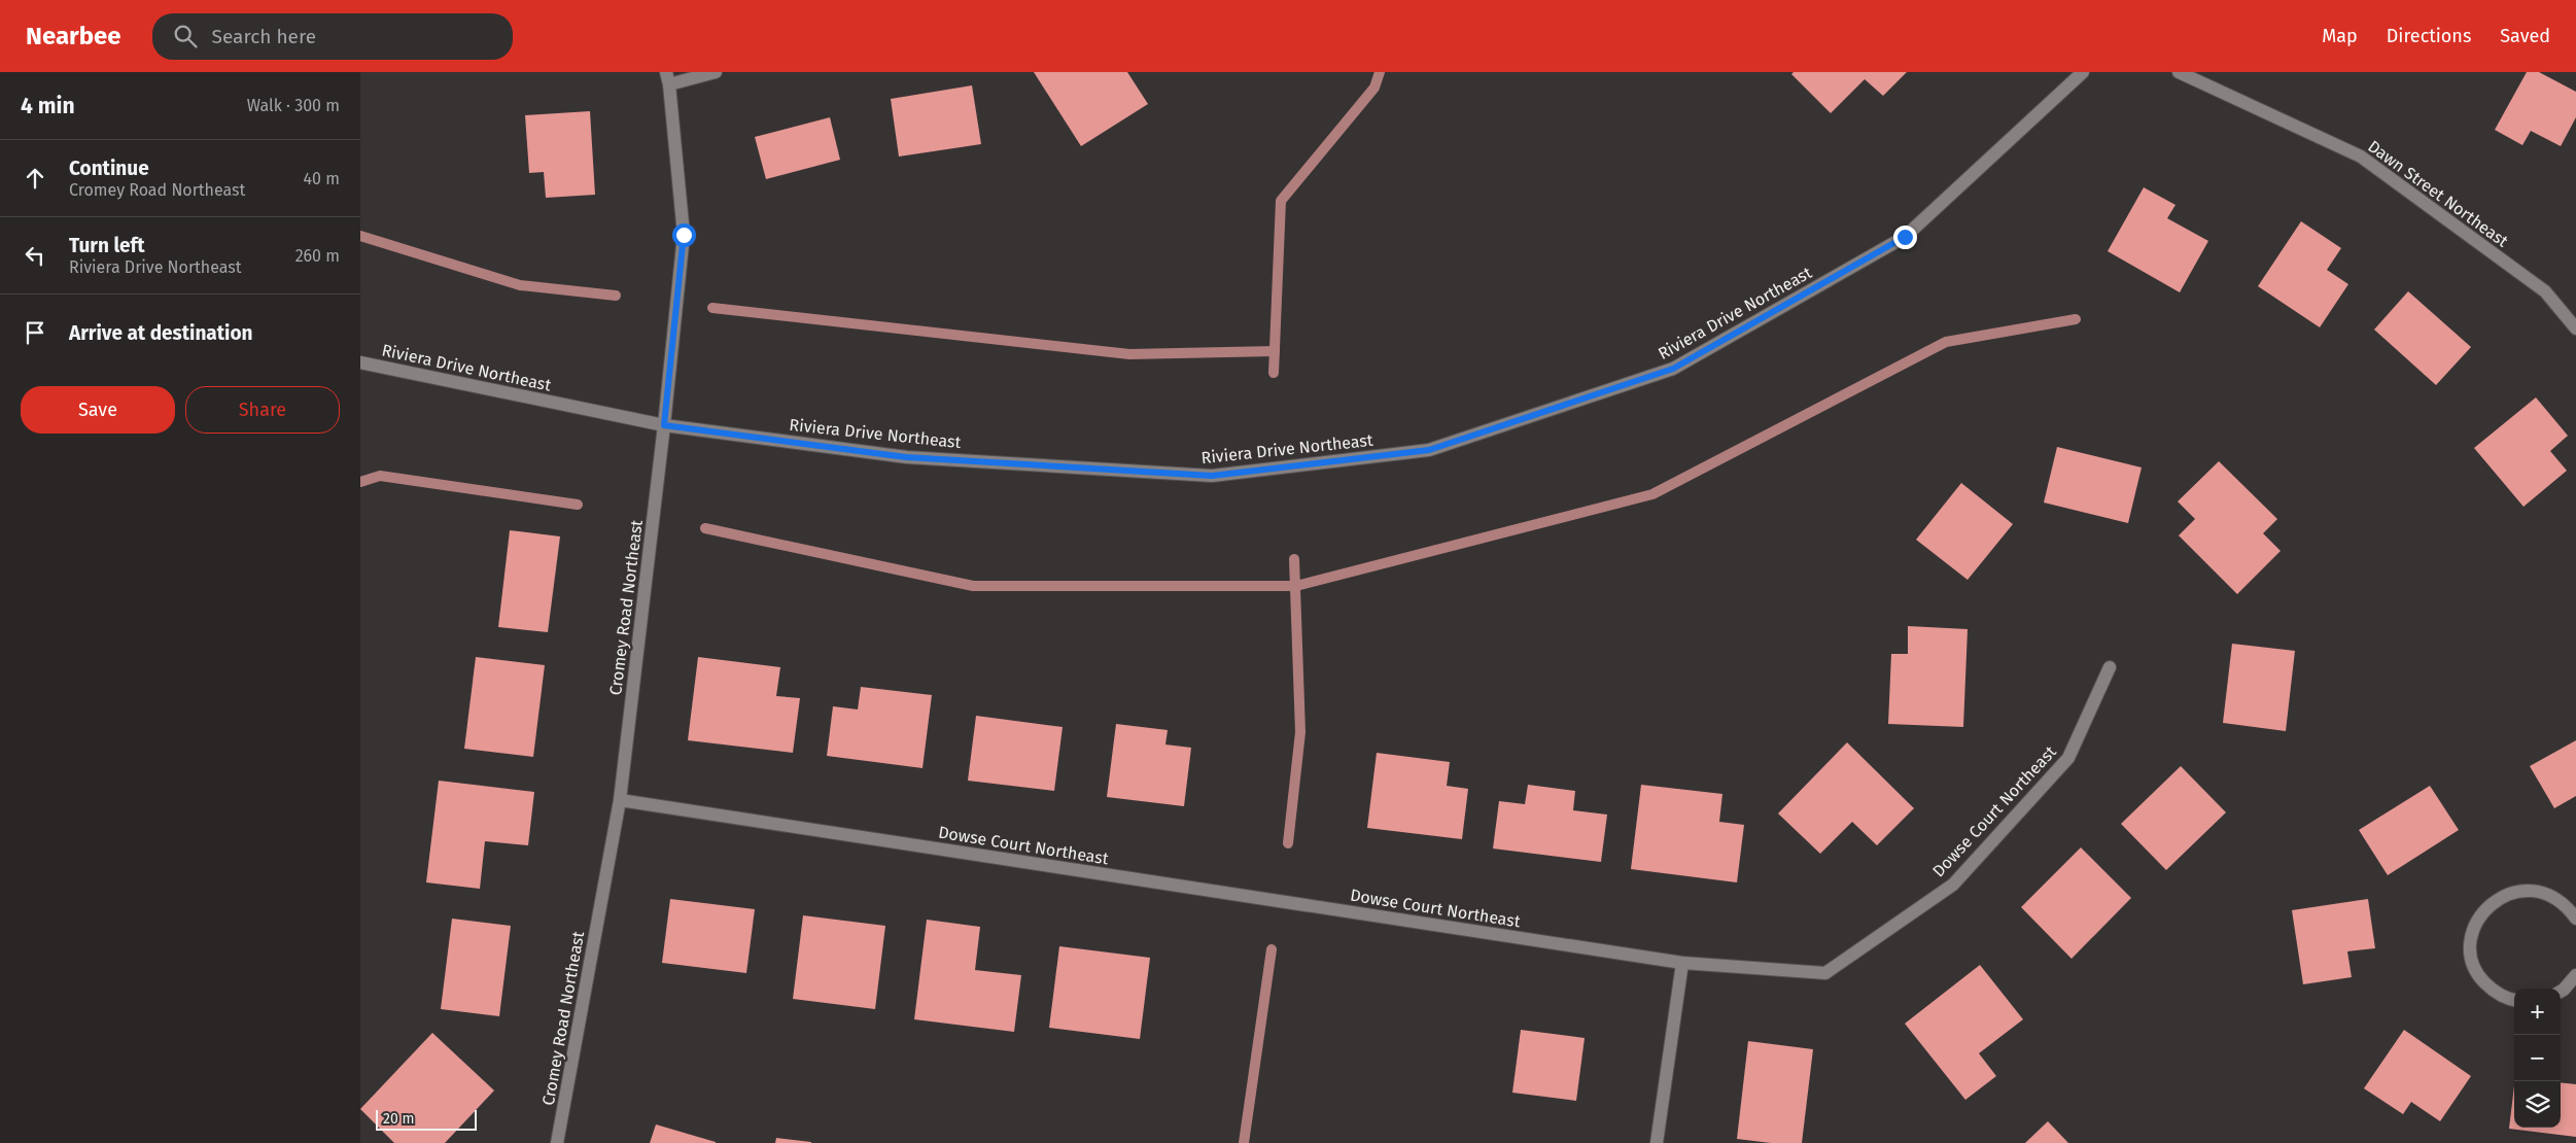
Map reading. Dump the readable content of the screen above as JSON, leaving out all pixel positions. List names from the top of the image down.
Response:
{
  "streets": {
    "street": [
      "Dawn Street Northeast",
      "Riviera Drive Northeast",
      "Cromey Road Northeast",
      "Dowse Court Northeast"
    ]
  },
  "crossings": [
    ["Riviera Drive Northeast", "Cromey Road Northeast"],
    ["Cromey Road Northeast", "Dowse Court Northeast"]
  ],
  "scale_bar": "20 m",
  "page": {
    "header": "Nearbee",
    "search": "Search here",
    "nav": ["Map", "Directions", "Saved"],
    "heading": ["4 min", "Walk · 300 m"],
    "list": [
      ["Continue", "Cromey Road Northeast", "40 m"],
      ["Turn left", "Riviera Drive Northeast", "260 m"],
      "Arrive at destination"
    ],
    "buttons": ["Save", "Share"],
    "map_buttons": ["+", "−"],
    "scale": "20 m"
  }
}
